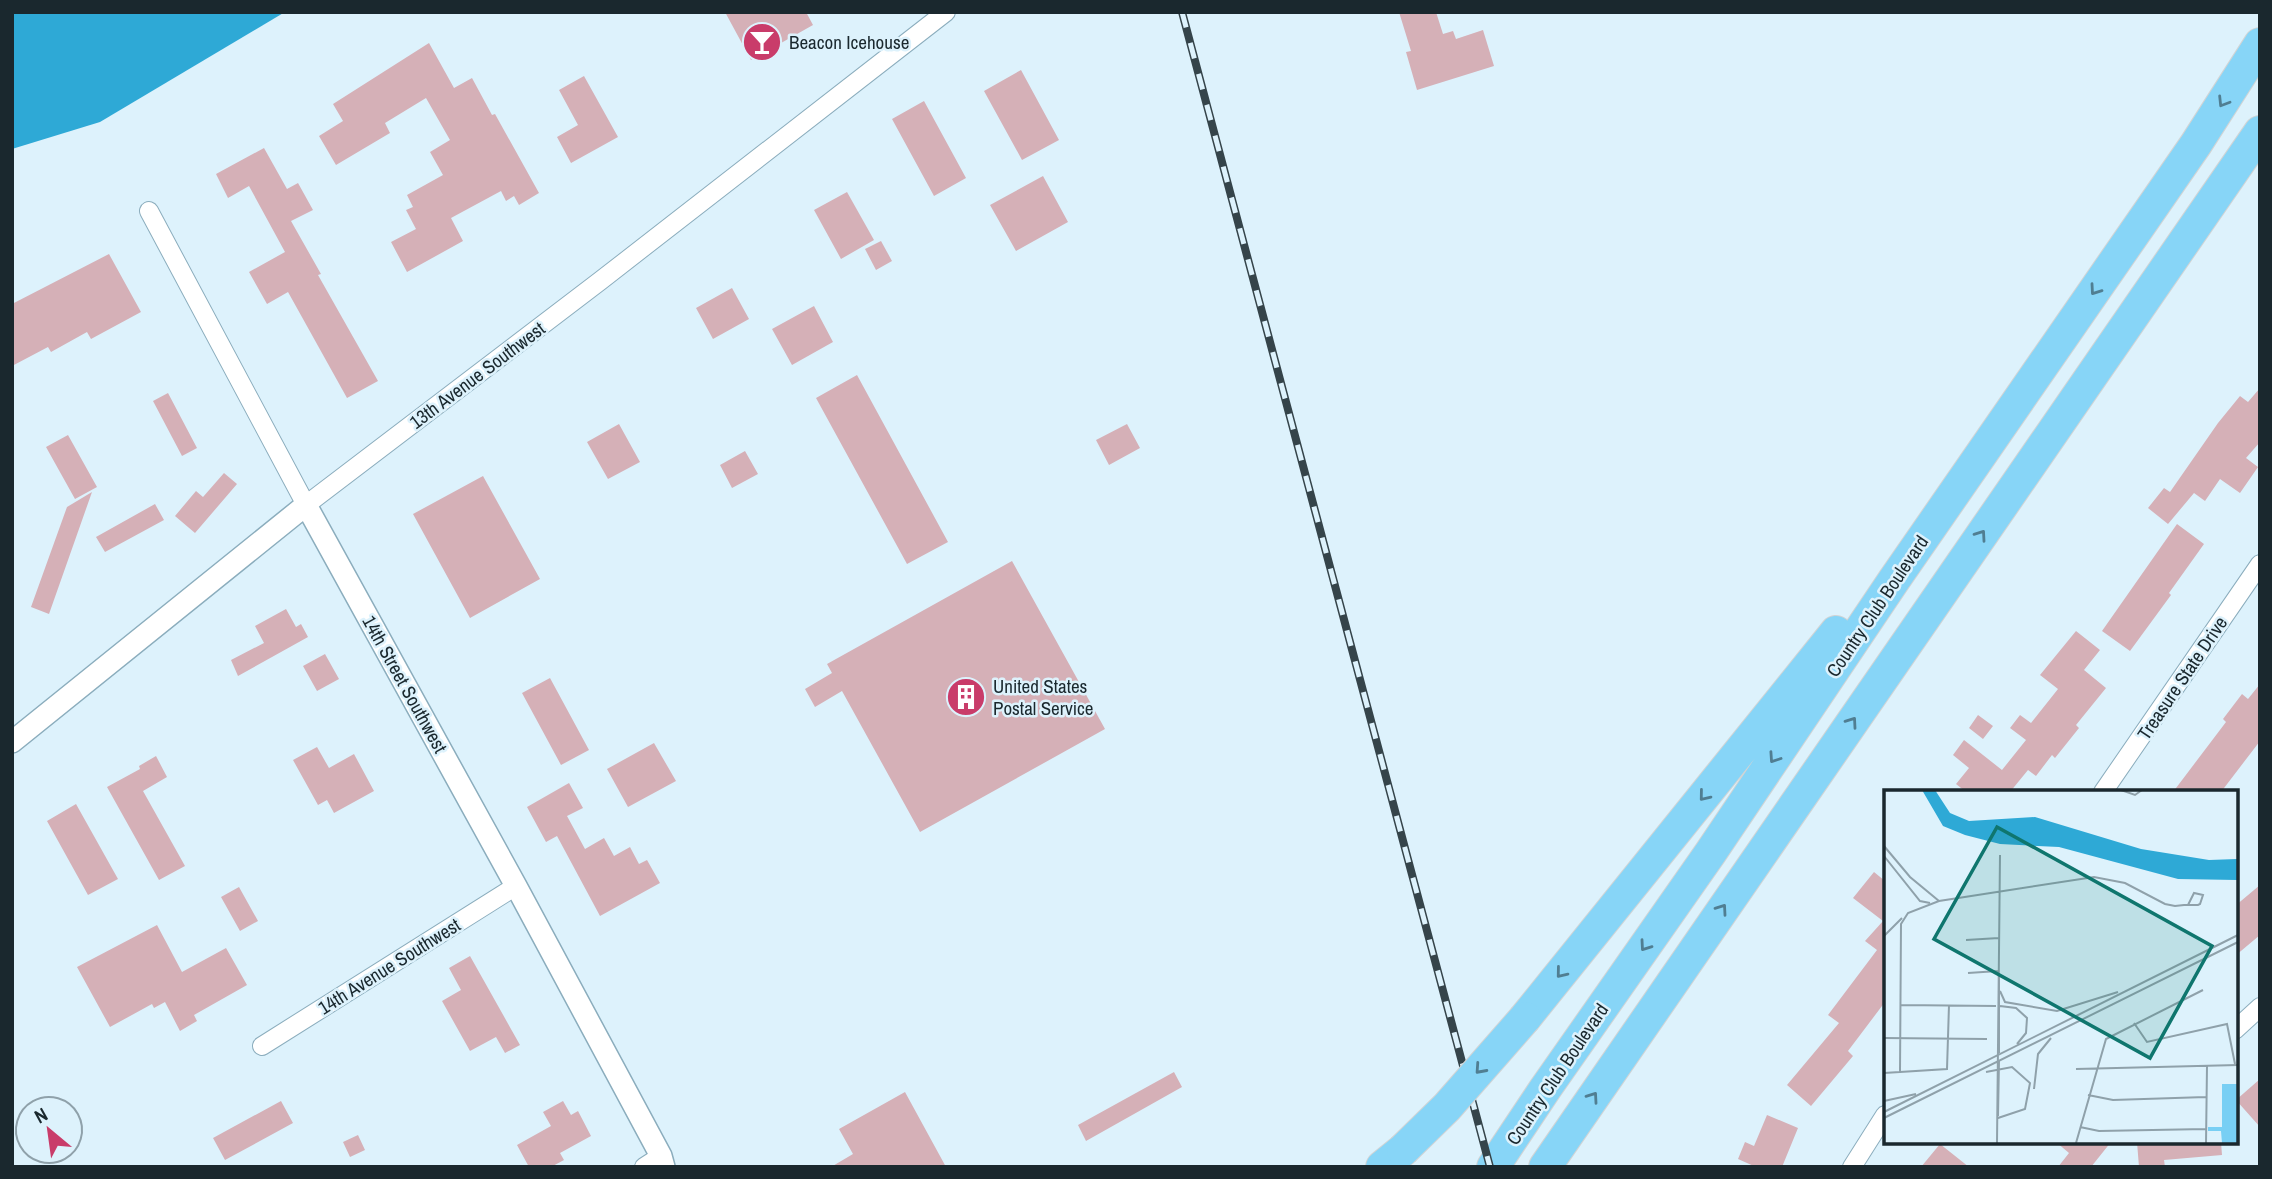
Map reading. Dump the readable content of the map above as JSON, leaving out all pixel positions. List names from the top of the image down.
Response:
{
  "streets": {
    "highway": ["Country Club Boulevard"],
    "street": [
      "13th Avenue Southwest",
      "Treasure State Drive",
      "14th Street Southwest",
      "14th Avenue Southwest"
    ]
  },
  "crossings": [
    ["13th Avenue Southwest", "14th Street Southwest"],
    ["14th Street Southwest", "14th Avenue Southwest"]
  ],
  "places": {
    "bar": ["Beacon Icehouse"],
    "building": ["United States Postal Service"]
  },
  "north": "top left"
}
